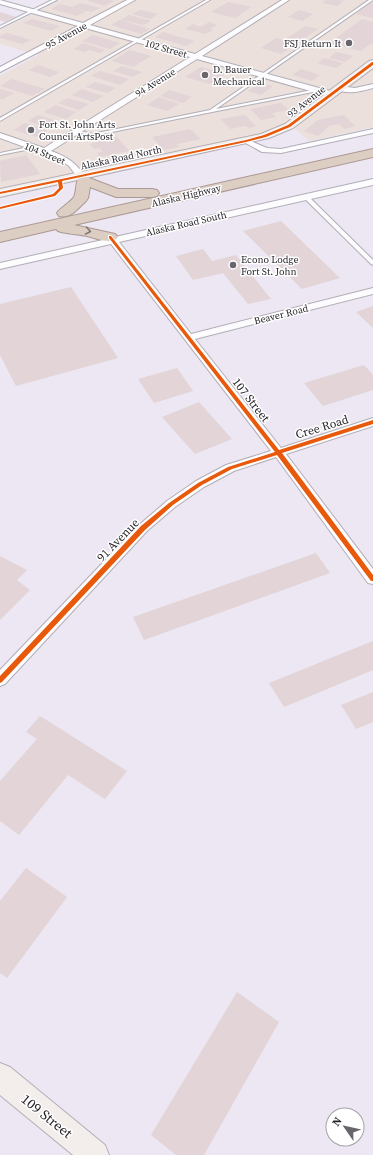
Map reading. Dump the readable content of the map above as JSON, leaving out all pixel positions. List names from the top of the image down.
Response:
{
  "streets": {
    "highway": ["Alaska Highway"],
    "street": [
      "95 Avenue",
      "102 Street",
      "94 Avenue",
      "93 Avenue",
      "104 Street",
      "Alaska Road North",
      "Alaska Road South",
      "Beaver Road",
      "107 Street",
      "Cree Road",
      "91 Avenue",
      "109 Street"
    ]
  },
  "crossings": [
    ["95 Avenue", "102 Street"],
    ["102 Street", "94 Avenue"],
    ["102 Street", "93 Avenue"],
    ["94 Avenue", "104 Street"],
    ["93 Avenue", "Alaska Road North"],
    ["104 Street", "Alaska Road North"],
    ["Alaska Road South", "107 Street"],
    ["Beaver Road", "107 Street"],
    ["107 Street", "Cree Road"],
    ["107 Street", "91 Avenue"],
    ["Cree Road", "91 Avenue"]
  ],
  "places": [
    "FSJ Return It",
    "D. Bauer Mechanical",
    "Fort St. John Arts Council ArtsPost",
    "Econo Lodge Fort St. John"
  ],
  "north": "top left"
}
